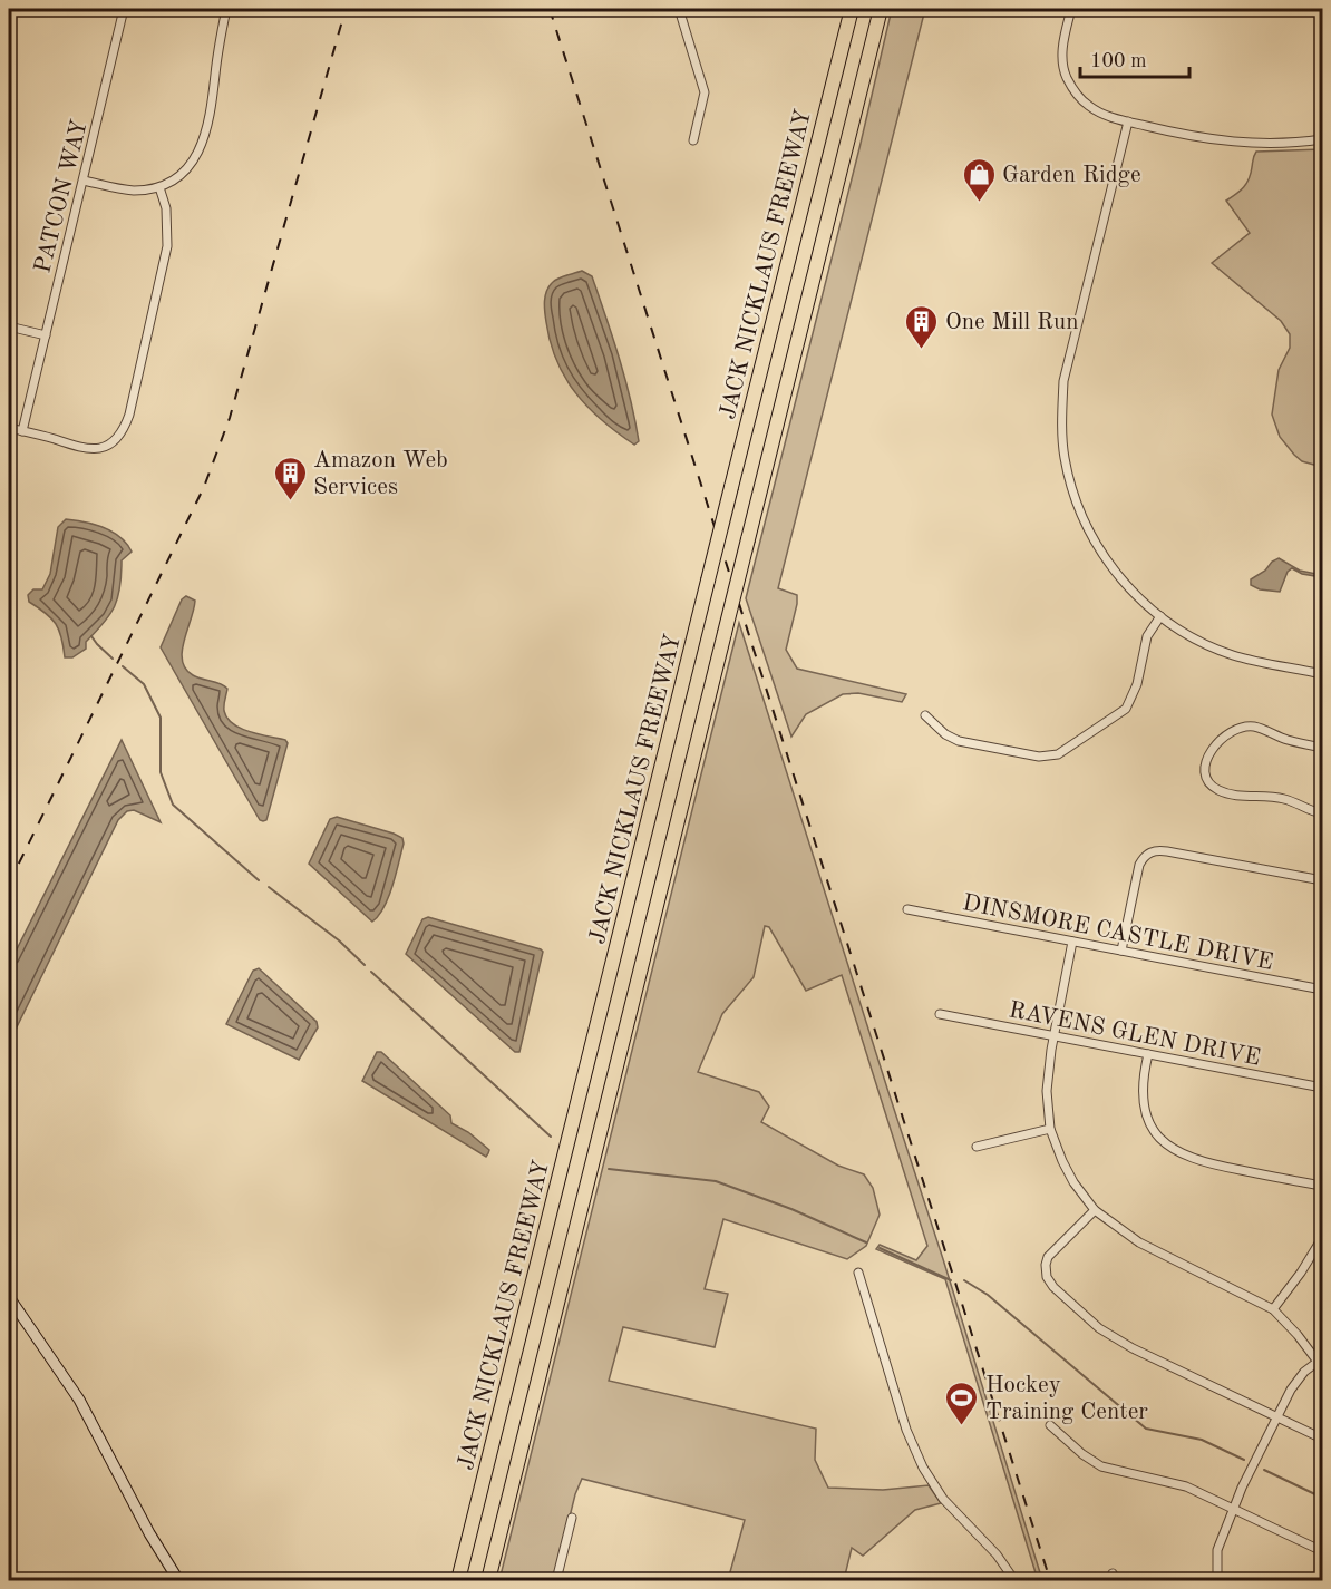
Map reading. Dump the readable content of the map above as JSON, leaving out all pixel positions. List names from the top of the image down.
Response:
{
  "streets": {
    "highway": ["JACK NICKLAUS FREEWAY"],
    "street": ["PATCON WAY", "DINSMORE CASTLE DRIVE", "RAVENS GLEN DRIVE"]
  },
  "places": {
    "shop": ["Garden Ridge"],
    "building": ["One Mill Run", "Amazon Web Services"],
    "sports": ["Hockey Training Center"]
  },
  "scale_bar": "100 m"
}
